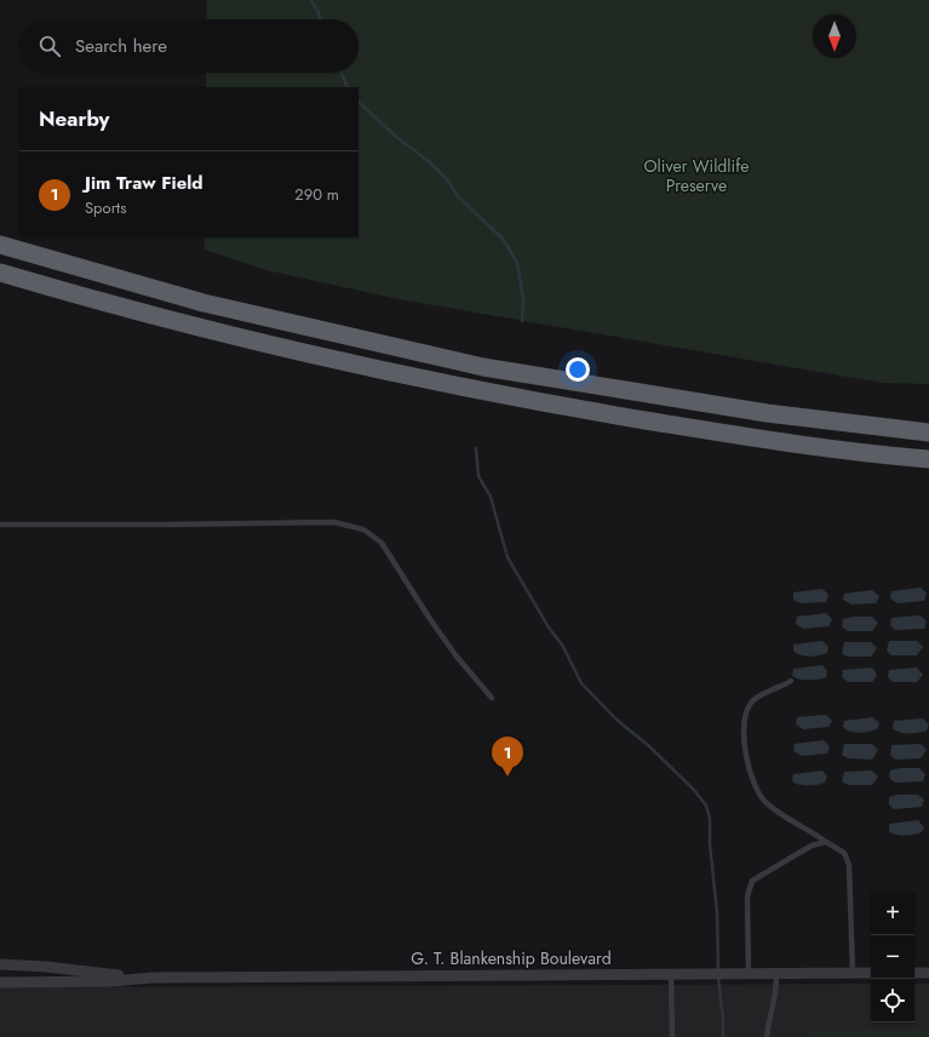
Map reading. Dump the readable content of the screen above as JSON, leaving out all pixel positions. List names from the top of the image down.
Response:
{
  "streets": {
    "street": ["G. T. Blankenship Boulevard"]
  },
  "parks": ["Oliver Wildlife Preserve"],
  "north": "bottom",
  "page": {
    "search": "Search here",
    "heading": "Nearby",
    "list": [
      {
        "mark": "1",
        "name": "Jim Traw Field",
        "note": "Sports",
        "value": "290 m"
      }
    ],
    "pins": "1",
    "map_buttons": ["+", "−"]
  }
}
